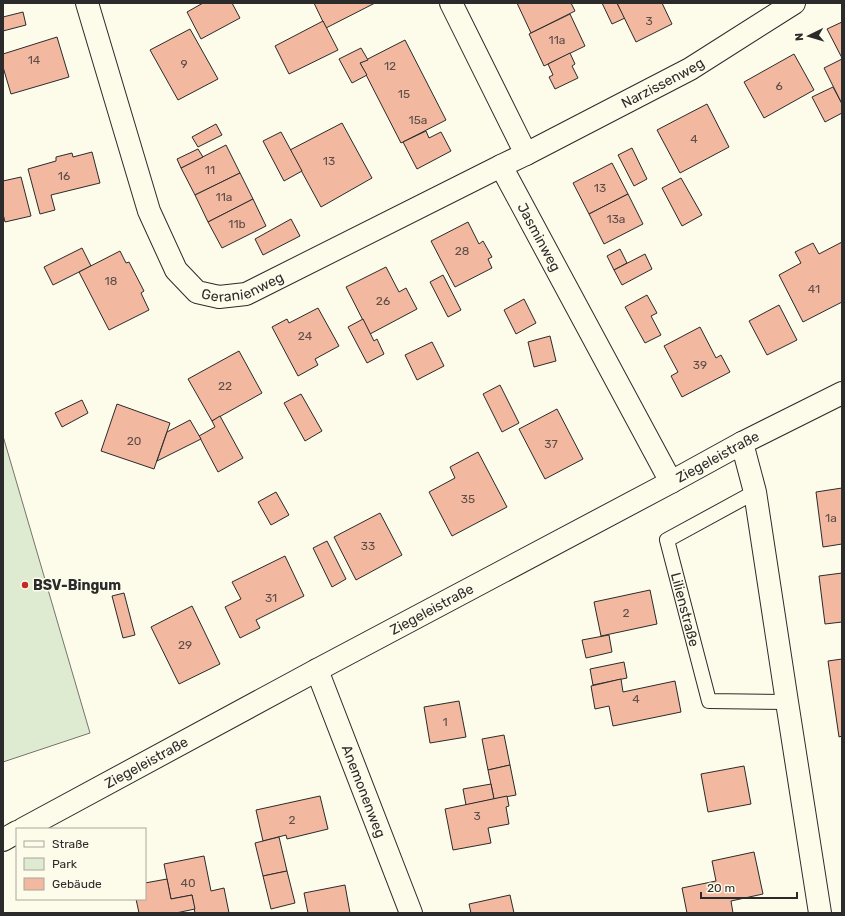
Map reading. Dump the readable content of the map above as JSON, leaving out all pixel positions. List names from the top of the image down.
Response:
{
  "streets": {
    "street": [
      "Narzissenweg",
      "Jasminweg",
      "Geranienweg",
      "Ziegeleistraße",
      "Anemonenweg"
    ],
    "lane": ["Lilienstraße"]
  },
  "crossings": [
    ["Jasminweg", "Geranienweg"],
    ["Jasminweg", "Ziegeleistraße"],
    ["Ziegeleistraße", "Anemonenweg"]
  ],
  "places": ["BSV-Bingum"],
  "house_numbers": [
    "3",
    "11a",
    "14",
    "9",
    "12",
    "6",
    "15",
    "15a",
    "4",
    "13",
    "11",
    "16",
    "13",
    "11a",
    "13a",
    "11b",
    "28",
    "18",
    "41",
    "26",
    "24",
    "39",
    "22",
    "20",
    "37",
    "35",
    "1a",
    "33",
    "31",
    "2",
    "29",
    "4",
    "1",
    "3",
    "2",
    "40"
  ],
  "legend": ["Straße", "Park", "Gebäude"],
  "scale_bar": "20 m",
  "north": "left"
}
